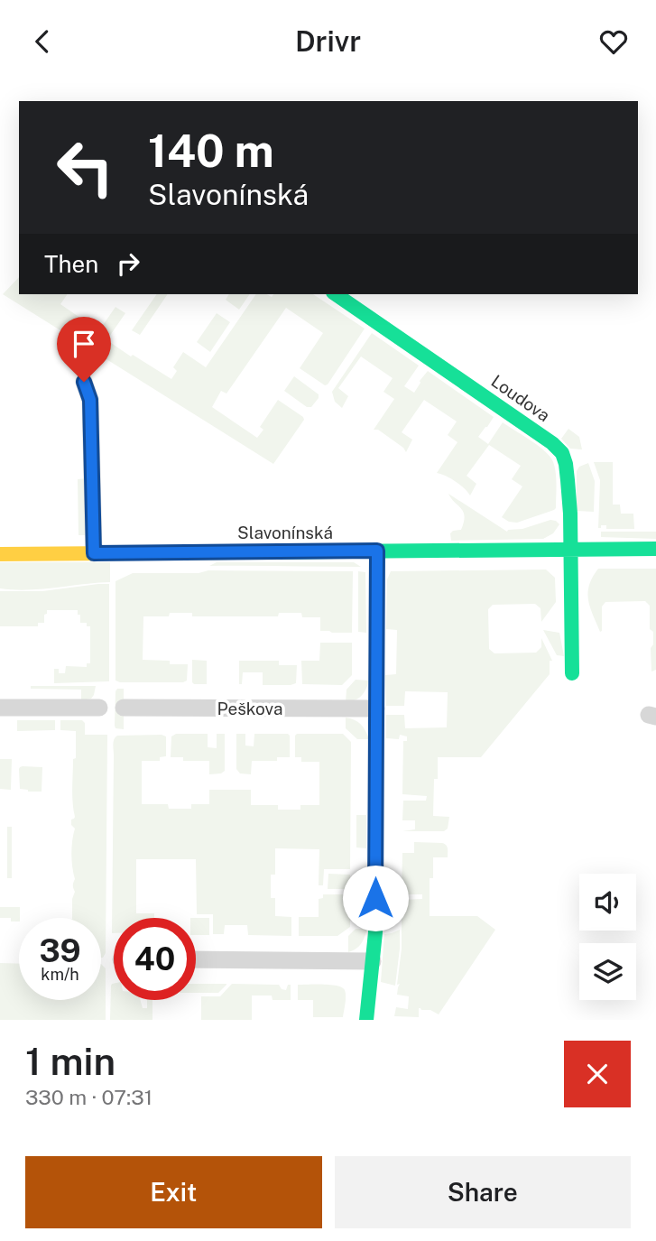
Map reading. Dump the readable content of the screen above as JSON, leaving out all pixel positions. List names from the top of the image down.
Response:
{
  "streets": {
    "street": ["Loudova", "Slavonínská", "Peškova"]
  },
  "crossings": [
    ["Loudova", "Slavonínská"]
  ],
  "page": {
    "header": "Drivr",
    "turn": ["140 m", "Slavonínská"],
    "then": "Then",
    "speed": "39 km/h",
    "limit": "40",
    "heading": ["1 min", "330 m · 07:31"],
    "buttons": ["Exit", "Share"]
  }
}
